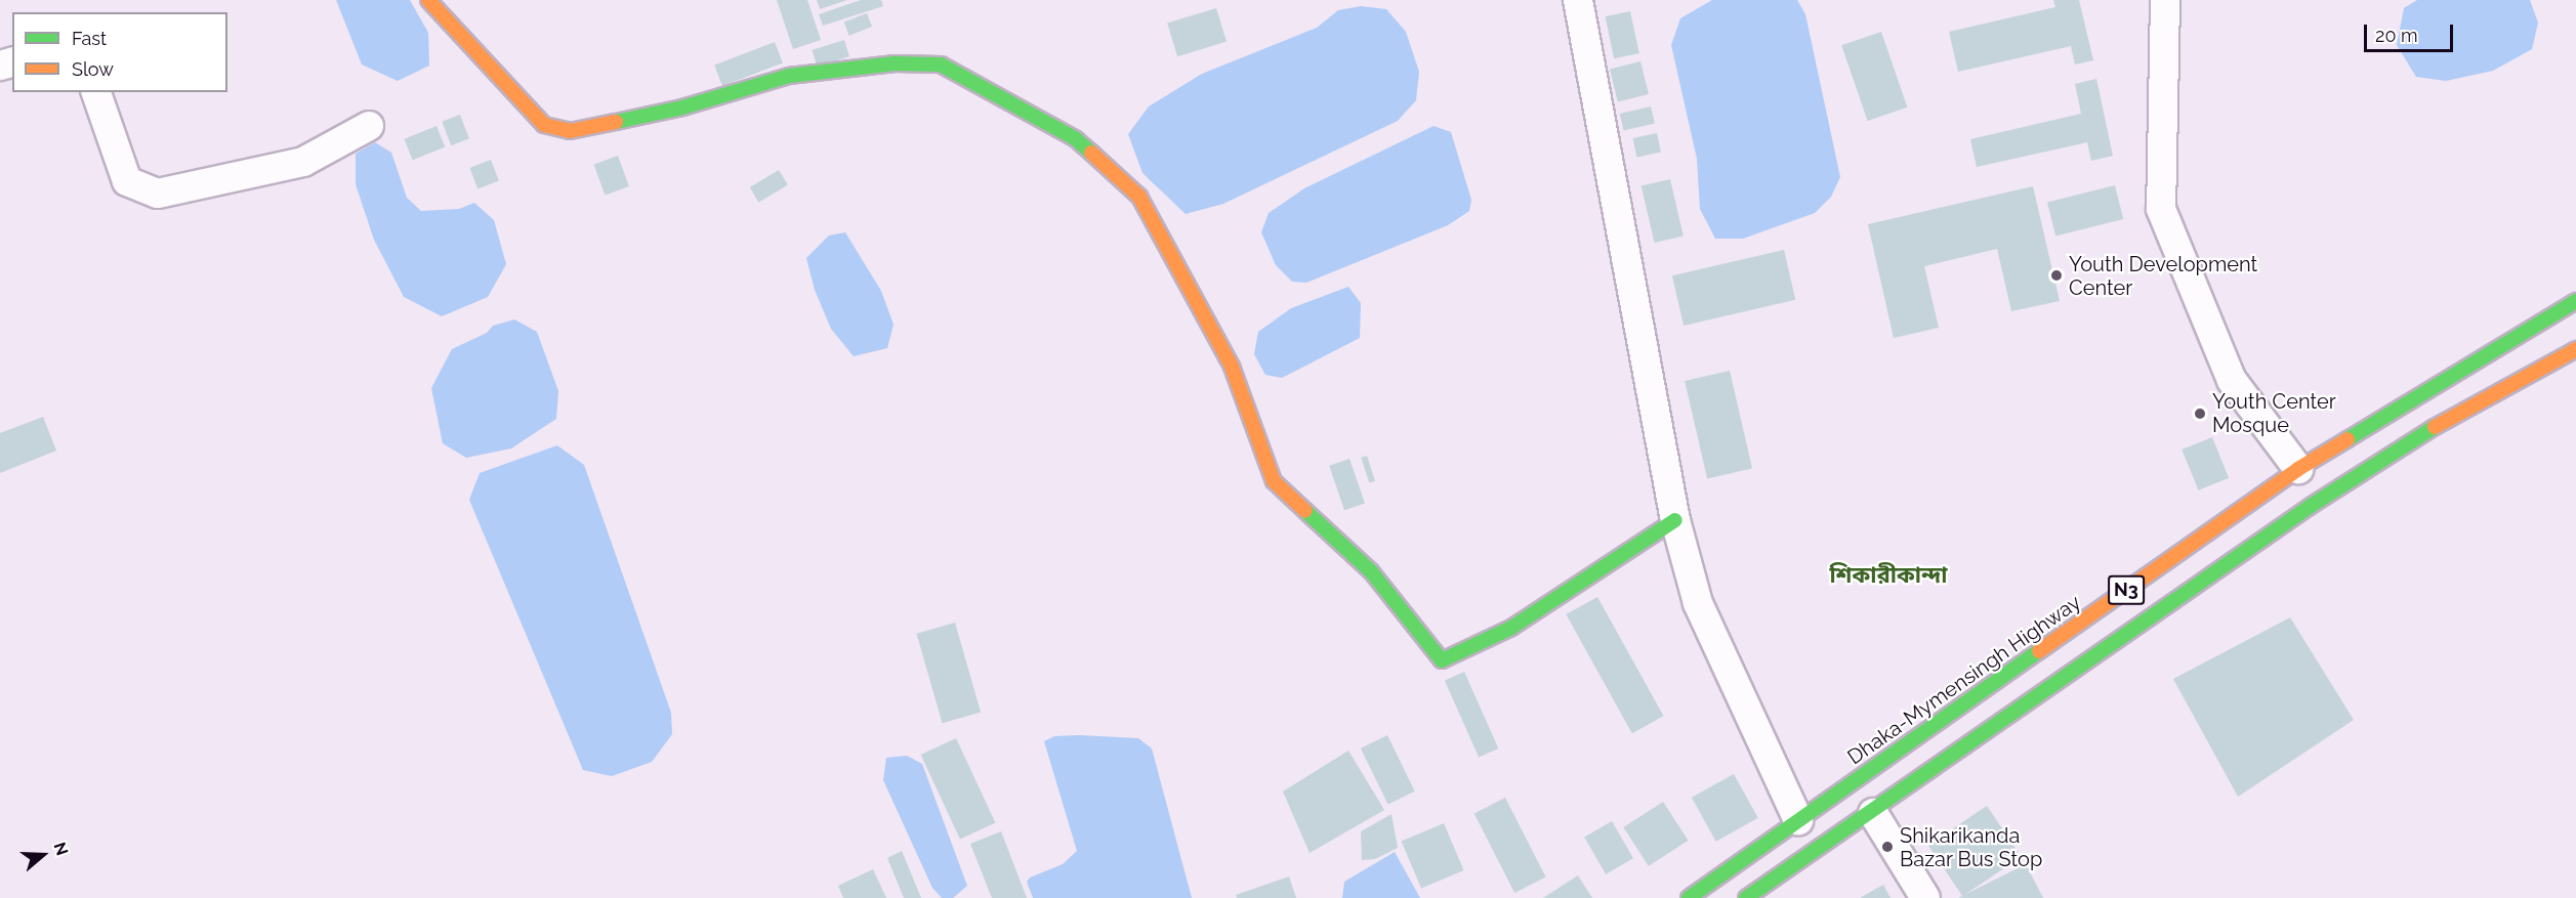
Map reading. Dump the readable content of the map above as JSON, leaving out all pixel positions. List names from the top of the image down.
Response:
{
  "streets": {
    "main road": ["N3", "Dhaka-Mymensingh Highway"]
  },
  "districts": ["শিকারীকান্দা"],
  "places": ["Youth Development Center", "Youth Center Mosque", "Shikarikanda Bazar Bus Stop"],
  "legend": ["Fast", "Slow"],
  "scale_bar": "20 m",
  "north": "right"
}
